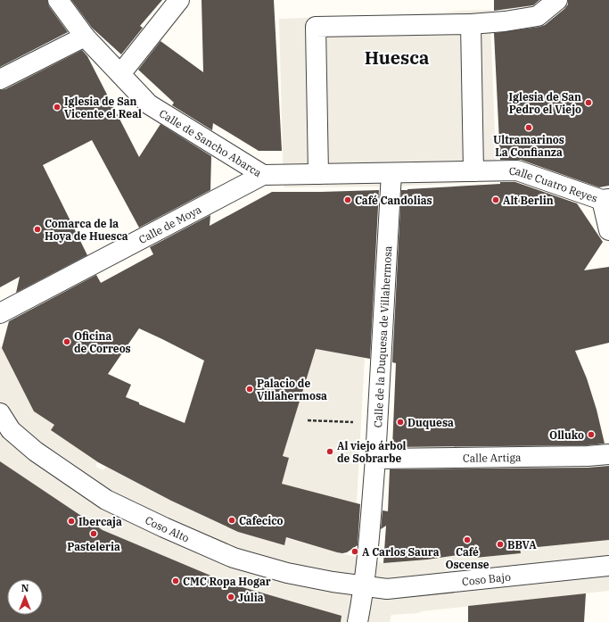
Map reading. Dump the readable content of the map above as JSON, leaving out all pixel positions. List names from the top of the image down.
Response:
{
  "streets": {
    "street": [
      "Calle de Sancho Abarca",
      "Calle Cuatro Reyes",
      "Calle de Moya",
      "Calle de la Duquesa de Villahermosa",
      "Calle Artiga",
      "Coso Alto",
      "Coso Bajo"
    ]
  },
  "crossings": [
    ["Calle de Sancho Abarca", "Calle Cuatro Reyes"],
    ["Calle de Sancho Abarca", "Calle de Moya"],
    ["Calle de Sancho Abarca", "Calle de la Duquesa de Villahermosa"],
    ["Calle Cuatro Reyes", "Calle de la Duquesa de Villahermosa"],
    ["Calle de la Duquesa de Villahermosa", "Calle Artiga"],
    ["Calle de la Duquesa de Villahermosa", "Coso Alto"],
    ["Calle de la Duquesa de Villahermosa", "Coso Bajo"],
    ["Coso Alto", "Coso Bajo"]
  ],
  "districts": ["Huesca"],
  "places": [
    "Iglesia de San Pedro el Viejo",
    "Iglesia de San Vicente el Real",
    "Ultramarinos La Confianza",
    "Café Candolias",
    "Alt Berlin",
    "Comarca de la Hoya de Huesca",
    "Oficina de Correos",
    "Palacio de Villahermosa",
    "Duquesa",
    "Olluko",
    "Al viejo árbol de Sobrarbe",
    "Cafecico",
    "Ibercaja",
    "Pasteleria",
    "Café Oscense",
    "BBVA",
    "A Carlos Saura",
    "CMC Ropa Hogar",
    "Júlia"
  ],
  "north": "top"
}
